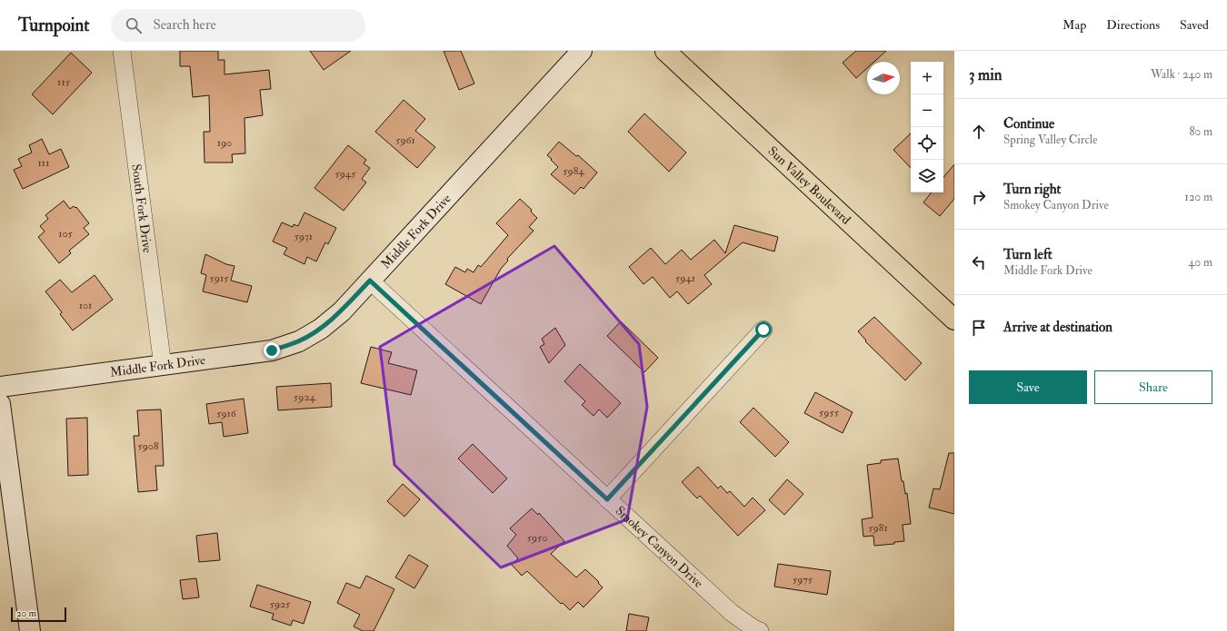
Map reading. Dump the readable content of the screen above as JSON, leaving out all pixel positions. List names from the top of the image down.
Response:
{
  "streets": {
    "main road": ["Sun Valley Boulevard"],
    "street": ["South Fork Drive", "Middle Fork Drive", "Smokey Canyon Drive"]
  },
  "crossings": [
    ["South Fork Drive", "Middle Fork Drive"],
    ["Middle Fork Drive", "Smokey Canyon Drive"]
  ],
  "house_numbers": [
    "115",
    "5961",
    "190",
    "111",
    "5984",
    "5945",
    "105",
    "5931",
    "5915",
    "5941",
    "101",
    "5924",
    "5955",
    "5916",
    "5908",
    "5981",
    "5950",
    "5975",
    "5925"
  ],
  "scale_bar": "20 m",
  "north": "right",
  "page": {
    "header": "Turnpoint",
    "search": "Search here",
    "nav": ["Map", "Directions", "Saved"],
    "heading": ["3 min", "Walk · 240 m"],
    "map_buttons": ["+", "−"],
    "list": [
      ["Continue", "Spring Valley Circle", "80 m"],
      ["Turn right", "Smokey Canyon Drive", "120 m"],
      ["Turn left", "Middle Fork Drive", "40 m"],
      "Arrive at destination"
    ],
    "buttons": ["Save", "Share"],
    "scale": "20 m"
  }
}
